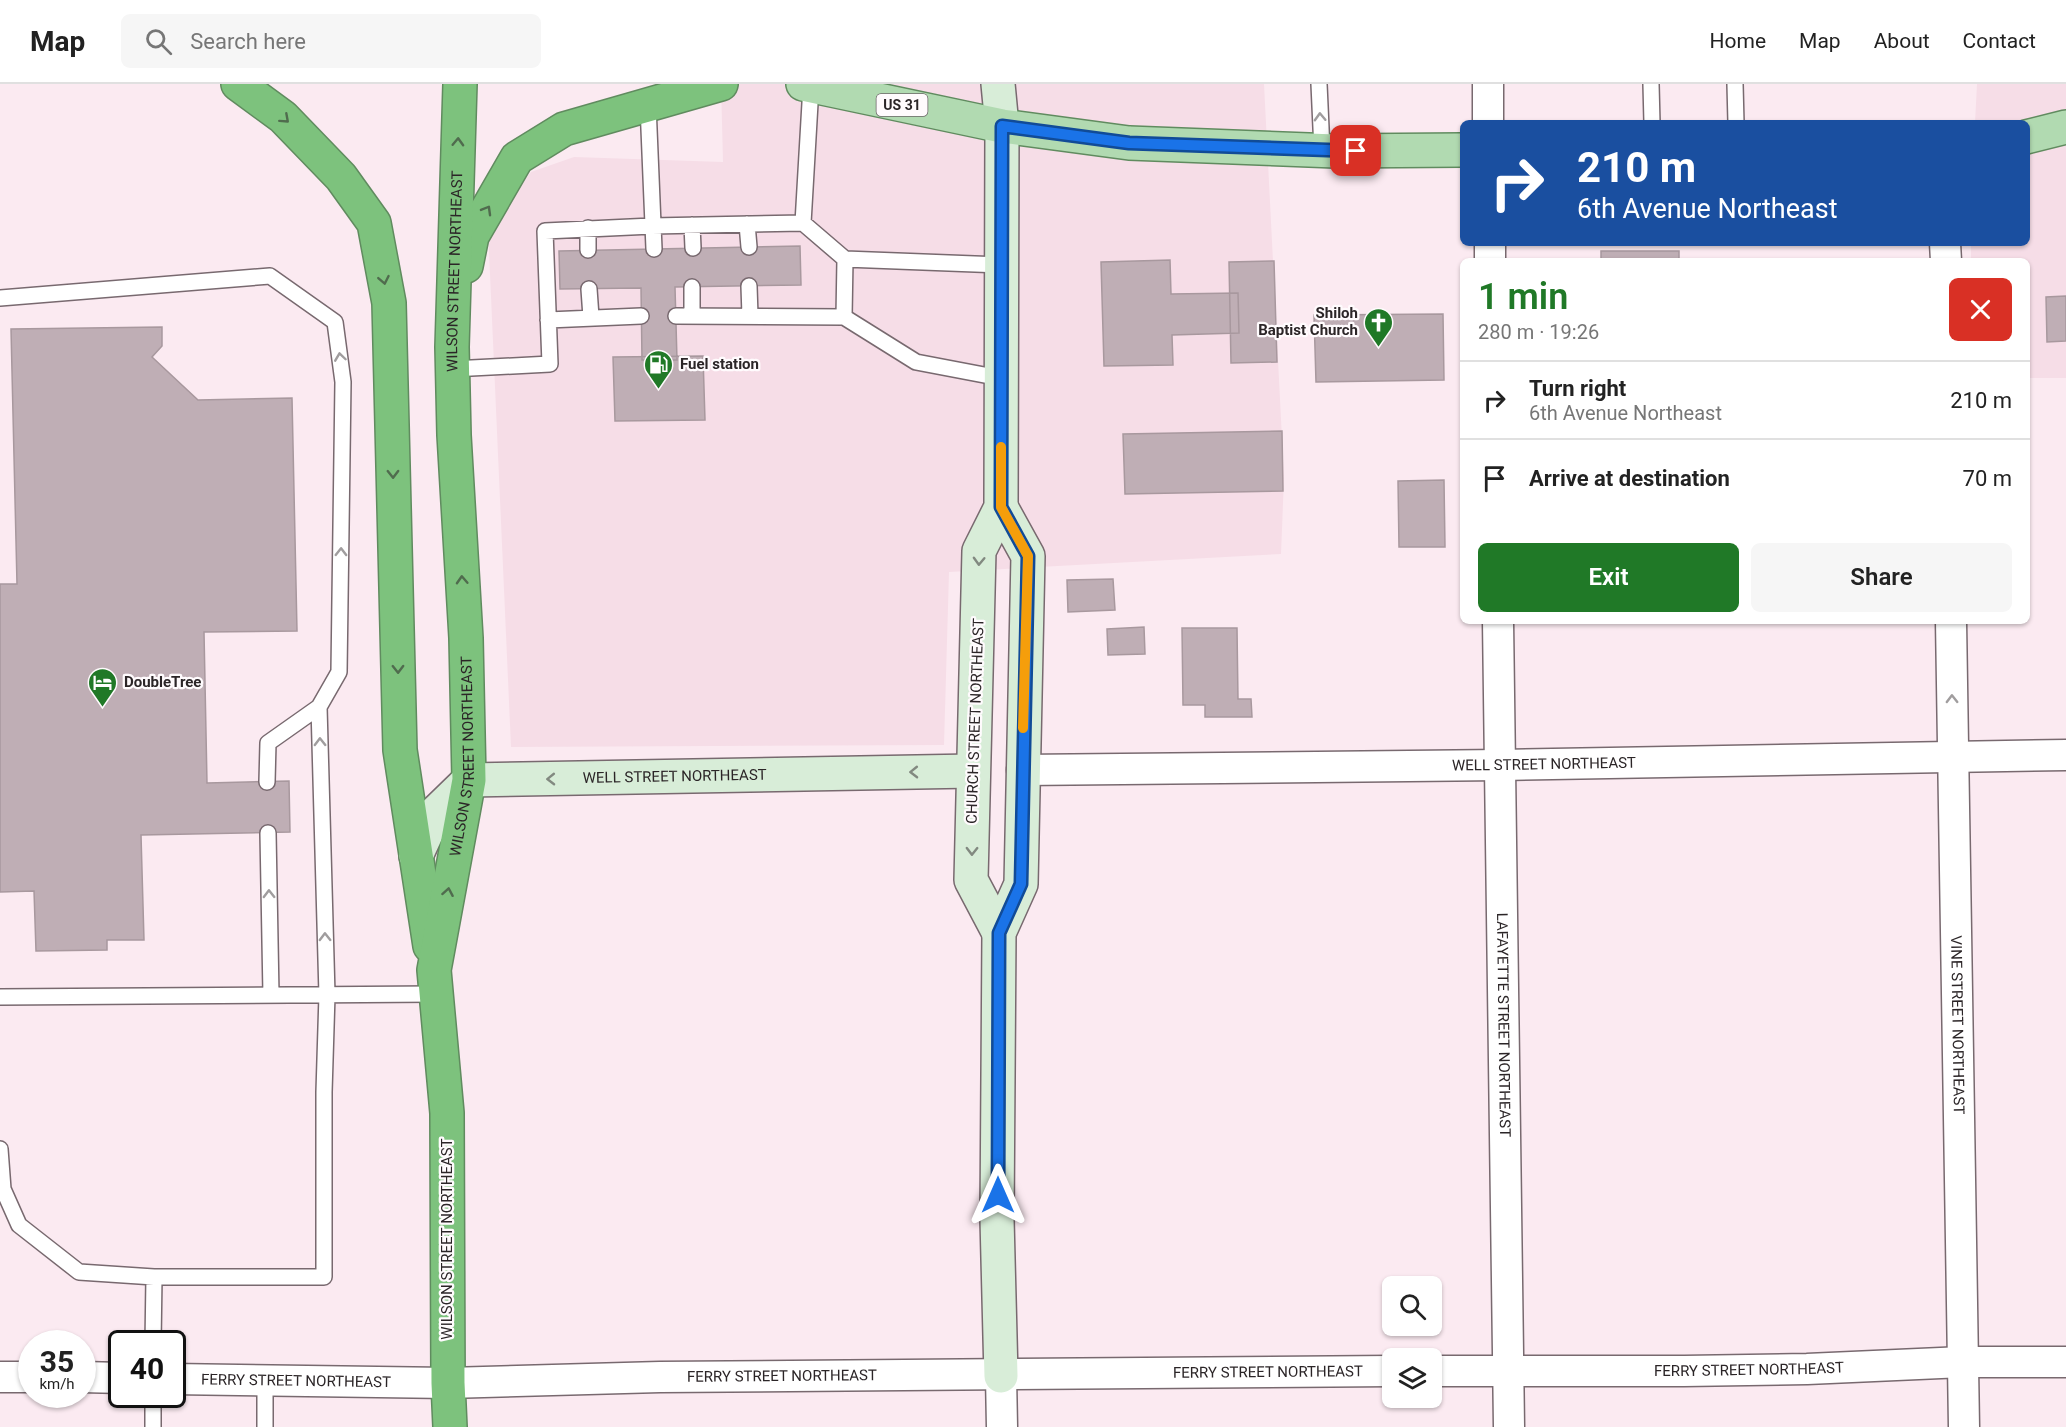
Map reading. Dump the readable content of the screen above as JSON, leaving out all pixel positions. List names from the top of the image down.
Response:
{
  "streets": {
    "highway": ["WILSON STREET NORTHEAST"],
    "main road": ["US 31"],
    "street": [
      "CHURCH STREET NORTHEAST",
      "WELL STREET NORTHEAST",
      "LAFAYETTE STREET NORTHEAST",
      "VINE STREET NORTHEAST",
      "FERRY STREET NORTHEAST"
    ]
  },
  "crossings": [
    ["US 31", "CHURCH STREET NORTHEAST"],
    ["WILSON STREET NORTHEAST", "WELL STREET NORTHEAST"],
    ["WILSON STREET NORTHEAST", "FERRY STREET NORTHEAST"],
    ["CHURCH STREET NORTHEAST", "WELL STREET NORTHEAST"],
    ["CHURCH STREET NORTHEAST", "FERRY STREET NORTHEAST"],
    ["WELL STREET NORTHEAST", "LAFAYETTE STREET NORTHEAST"],
    ["WELL STREET NORTHEAST", "VINE STREET NORTHEAST"],
    ["LAFAYETTE STREET NORTHEAST", "FERRY STREET NORTHEAST"],
    ["VINE STREET NORTHEAST", "FERRY STREET NORTHEAST"]
  ],
  "places": {
    "church": ["Shiloh Baptist Church"],
    "fuel station": ["Fuel station"],
    "hotel": ["DoubleTree"]
  },
  "page": {
    "header": "Map",
    "search": "Search here",
    "nav": [
      "Home",
      "Map",
      "About",
      "Contact"
    ],
    "turn": ["210 m", "6th Avenue Northeast"],
    "heading": ["1 min", "280 m · 19:26"],
    "list": [
      {
        "name": "Turn right",
        "note": "6th Avenue Northeast",
        "value": "210 m"
      },
      {
        "name": "Arrive at destination",
        "value": "70 m"
      }
    ],
    "buttons": ["Exit", "Share"],
    "speed": "35 km/h",
    "limit": "40"
  }
}
